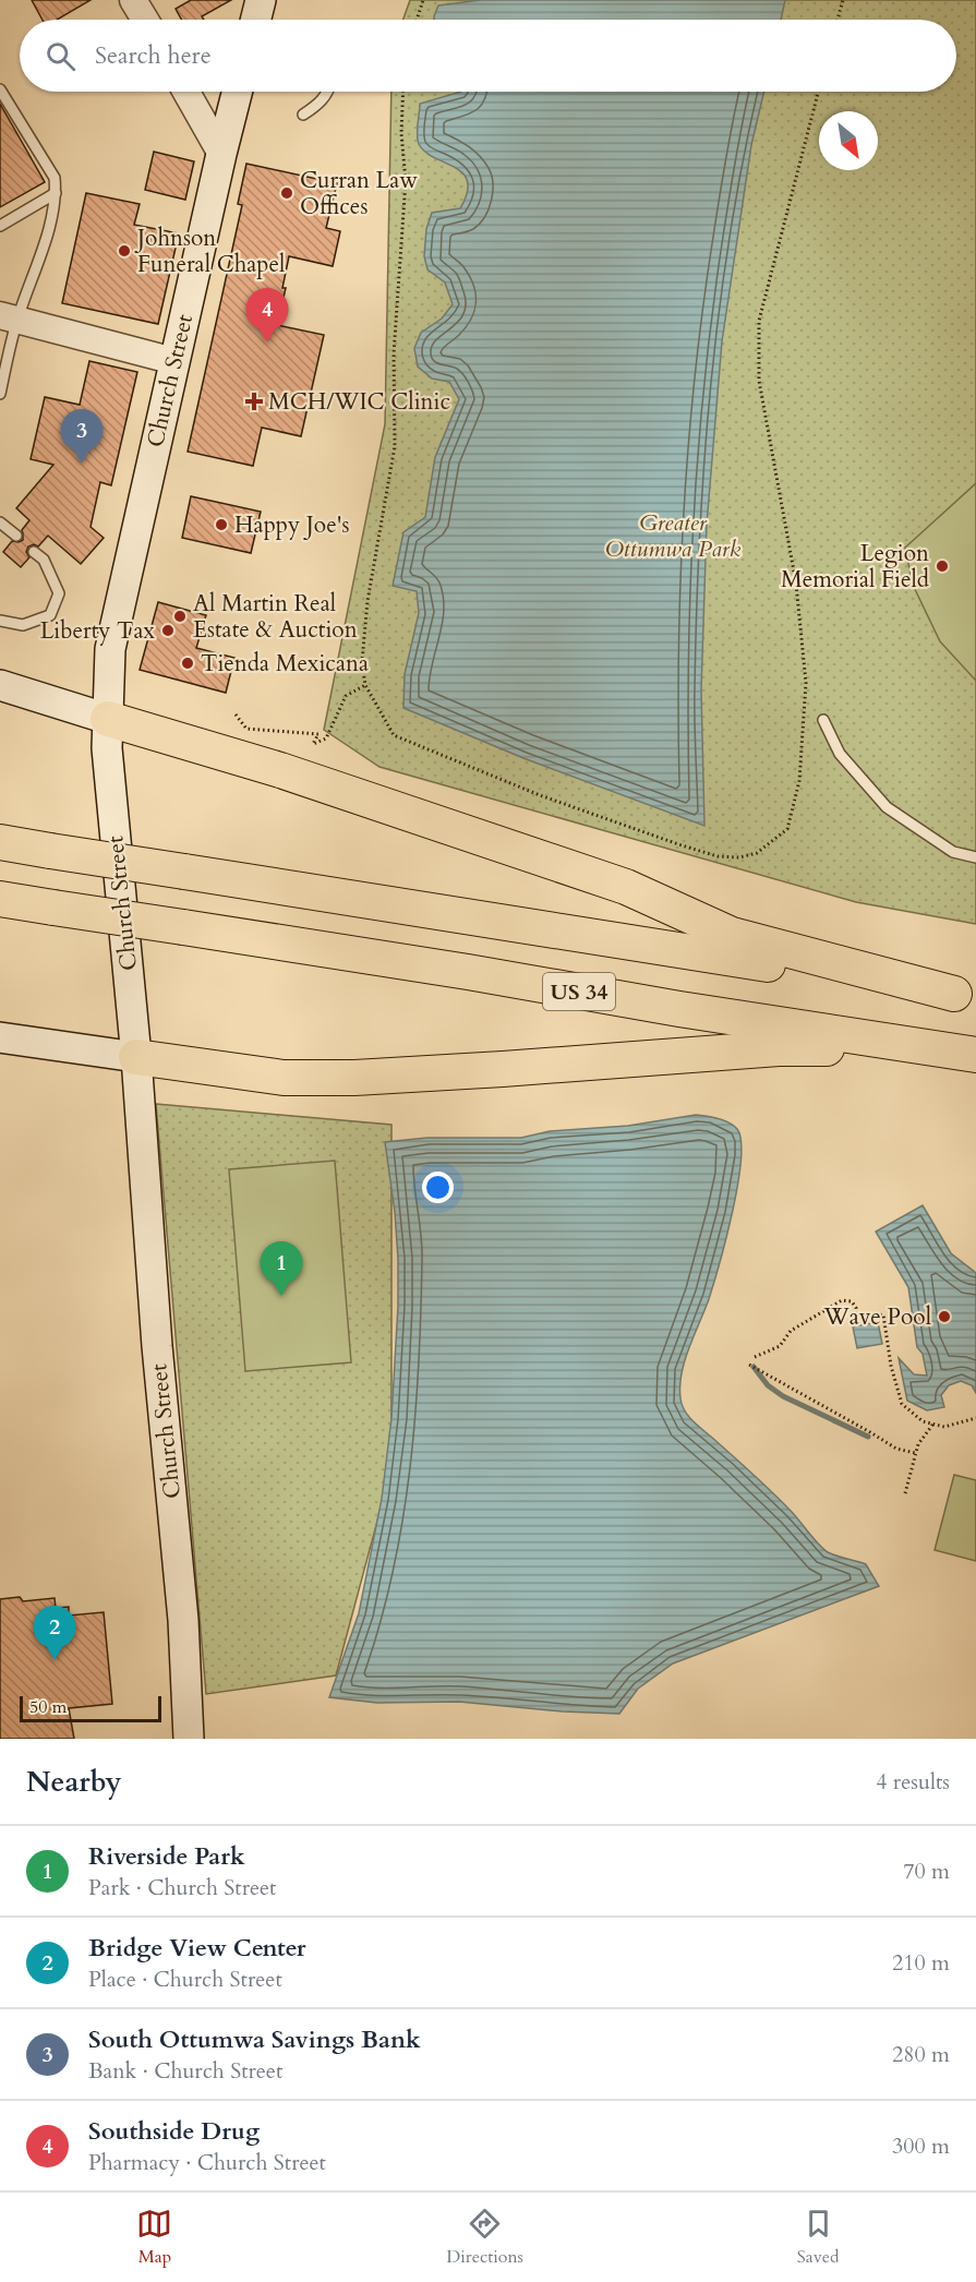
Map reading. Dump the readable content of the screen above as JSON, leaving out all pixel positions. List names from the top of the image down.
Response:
{
  "streets": {
    "highway": ["US 34"],
    "main road": ["Church Street"]
  },
  "parks": ["Greater Ottumwa Park"],
  "places": {
    "other": [
      "Curran Law Offices",
      "Johnson Funeral Chapel",
      "Happy Joe's",
      "Legion Memorial Field",
      "Al Martin Real Estate & Auction",
      "Liberty Tax",
      "Tienda Mexicana",
      "Wave Pool"
    ],
    "health": ["MCH/WIC Clinic"]
  },
  "scale_bar": "50 m",
  "north": "bottom right",
  "page": {
    "search": "Search here",
    "pins": [
      "4",
      "3",
      "1",
      "2"
    ],
    "scale": "50 m",
    "heading": ["Nearby", "4 results"],
    "list": [
      {
        "mark": "1",
        "name": "Riverside Park",
        "note": "Park · Church Street",
        "value": "70 m"
      },
      {
        "mark": "2",
        "name": "Bridge View Center",
        "note": "Place · Church Street",
        "value": "210 m"
      },
      {
        "mark": "3",
        "name": "South Ottumwa Savings Bank",
        "note": "Bank · Church Street",
        "value": "280 m"
      },
      {
        "mark": "4",
        "name": "Southside Drug",
        "note": "Pharmacy · Church Street",
        "value": "300 m"
      }
    ],
    "nav": ["Map", "Directions", "Saved"]
  }
}
